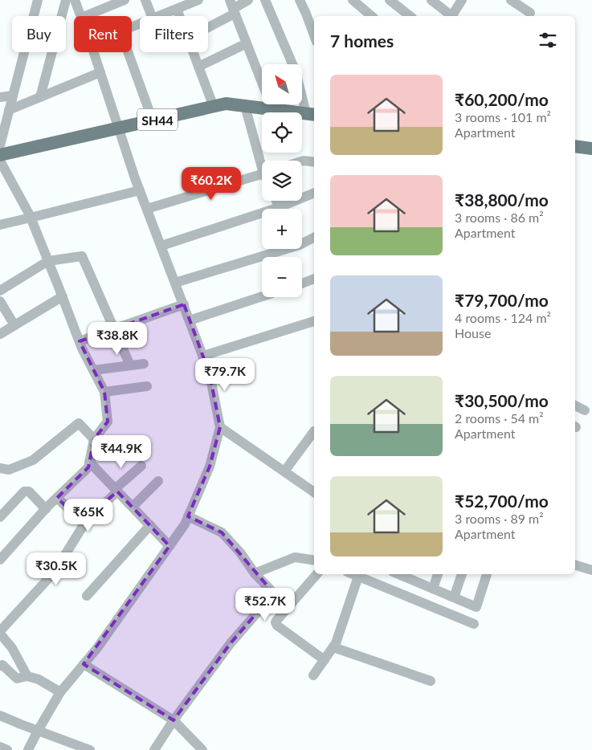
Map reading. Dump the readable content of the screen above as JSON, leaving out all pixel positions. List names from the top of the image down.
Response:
{
  "streets": {
    "main road": ["SH44"]
  },
  "north": "top left",
  "page": {
    "chip": ["Buy", "Rent", "Filters"],
    "heading": "7 homes",
    "map_buttons": ["+", "−"],
    "list": [
      {
        "name": "₹60,200/mo",
        "note": "3 rooms · 101 m² · Apartment"
      },
      {
        "name": "₹38,800/mo",
        "note": "3 rooms · 86 m² · Apartment"
      },
      {
        "name": "₹79,700/mo",
        "note": "4 rooms · 124 m² · House"
      },
      {
        "name": "₹30,500/mo",
        "note": "2 rooms · 54 m² · Apartment"
      },
      {
        "name": "₹52,700/mo",
        "note": "3 rooms · 89 m² · Apartment"
      }
    ],
    "price": [
      "₹60.2K",
      "₹38.8K",
      "₹79.7K",
      "₹44.9K",
      "₹65K",
      "₹30.5K",
      "₹52.7K"
    ]
  }
}
